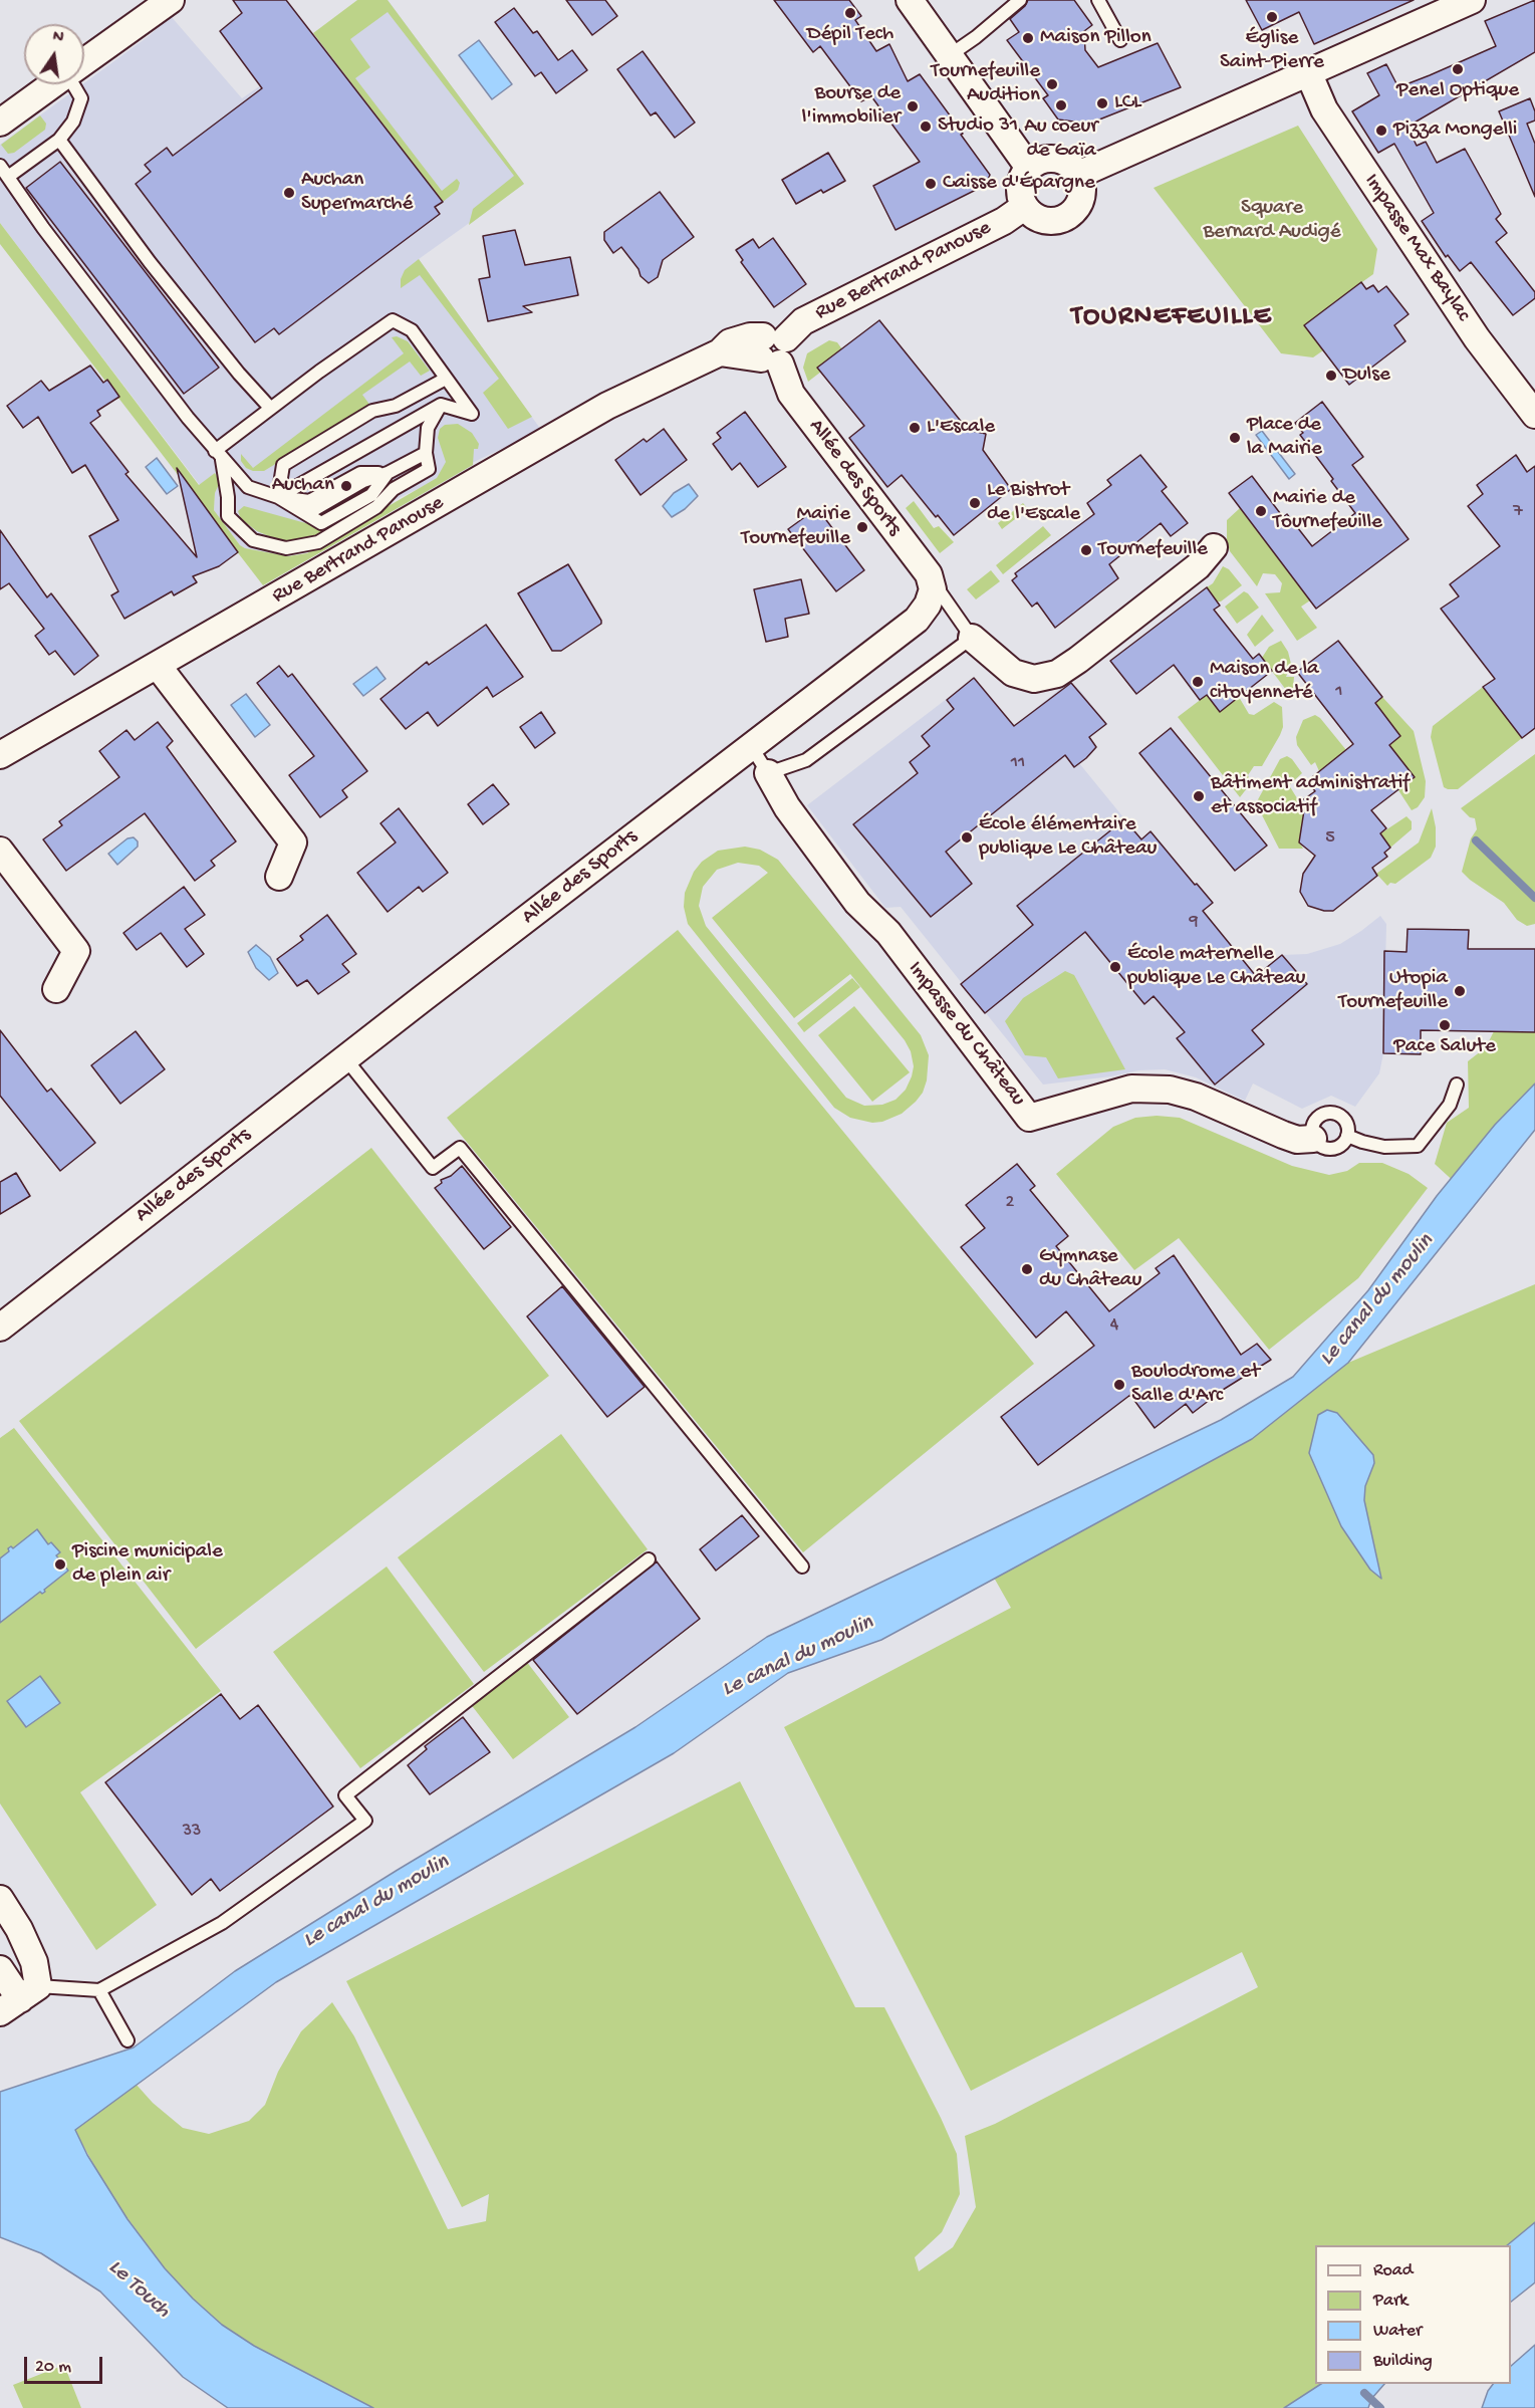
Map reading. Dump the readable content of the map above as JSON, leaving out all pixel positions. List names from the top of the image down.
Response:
{
  "streets": {
    "street": [
      "Impasse Max Baylac",
      "Rue Bertrand Panouse",
      "Allée des Sports",
      "Impasse du Château"
    ]
  },
  "crossings": [
    ["Rue Bertrand Panouse", "Allée des Sports"]
  ],
  "districts": ["TOURNEFEUILLE"],
  "water": ["Le canal du moulin", "Le Touch"],
  "parks": ["Square Bernard Audigé"],
  "places": [
    "Dépil Tech",
    "Église Saint-Pierre",
    "Maison Pillon",
    "Penel Optique",
    "Tournefeuille Audition",
    "LCL",
    "Au coeur de Gaïa",
    "Bourse de l'immobilier",
    "Studio 31",
    "Pizza Mongelli",
    "Caisse d'Épargne",
    "Auchan Supermarché",
    "Dulse",
    "L'Escale",
    "Place de la Mairie",
    "Auchan",
    "Le Bistrot de l'Escale",
    "Mairie de Tournefeuille",
    "Mairie Tournefeuille",
    "Tournefeuille",
    "Maison de la citoyenneté",
    "Bâtiment administratif et associatif",
    "École élémentaire publique Le Château",
    "École maternelle publique Le Château",
    "Utopia Tournefeuille",
    "Pace Salute",
    "Gymnase du Château",
    "Boulodrome et Salle d'Arc",
    "Piscine municipale de plein air"
  ],
  "house_numbers": [
    "7",
    "1",
    "11",
    "5",
    "9",
    "2",
    "4",
    "33"
  ],
  "legend": [
    "Road",
    "Park",
    "Water",
    "Building"
  ],
  "scale_bar": "20 m",
  "north": "top"
}
